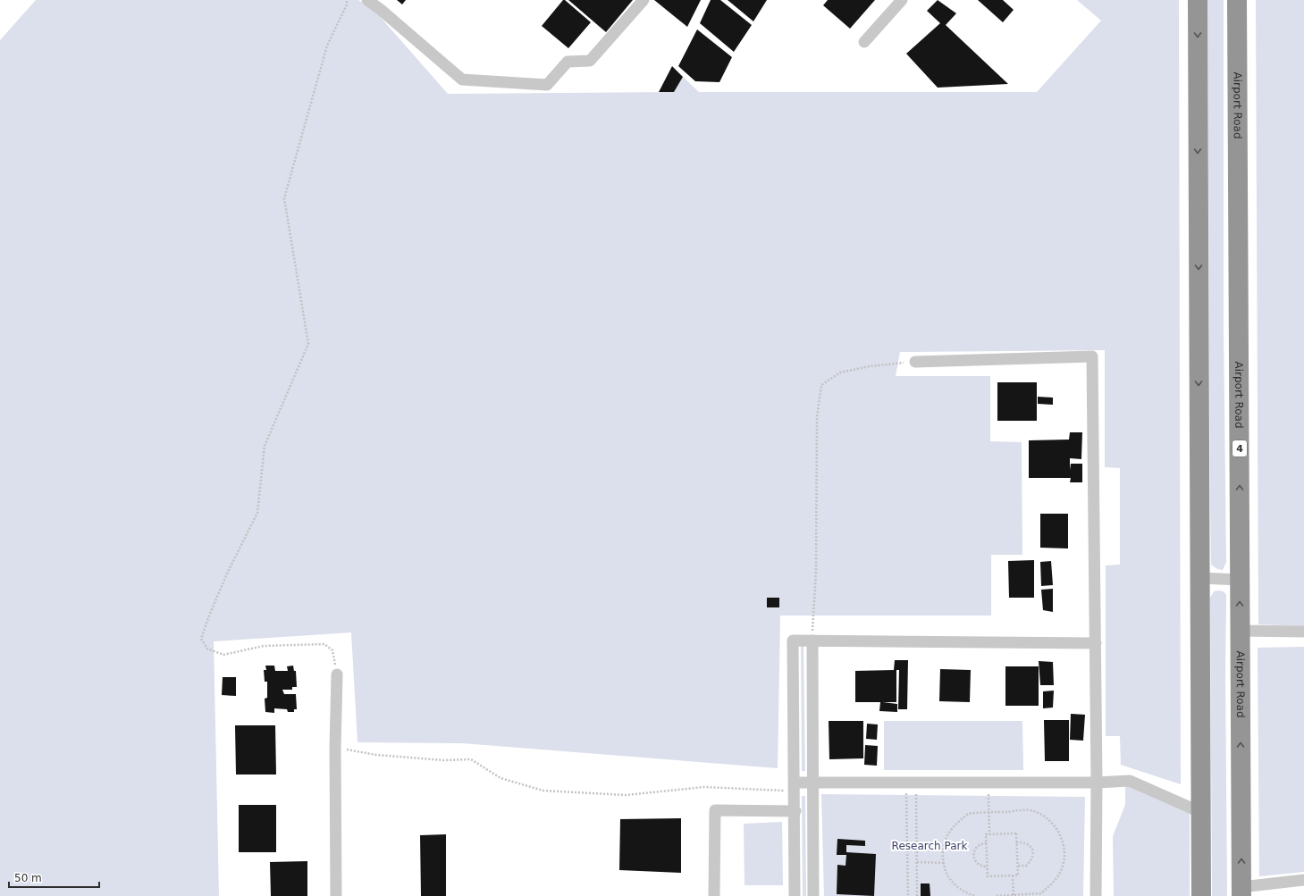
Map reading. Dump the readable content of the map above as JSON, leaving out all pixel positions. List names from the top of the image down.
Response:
{
  "streets": {
    "highway": ["Airport Road", "4"]
  },
  "parks": ["Research Park"],
  "scale_bar": "50 m"
}
